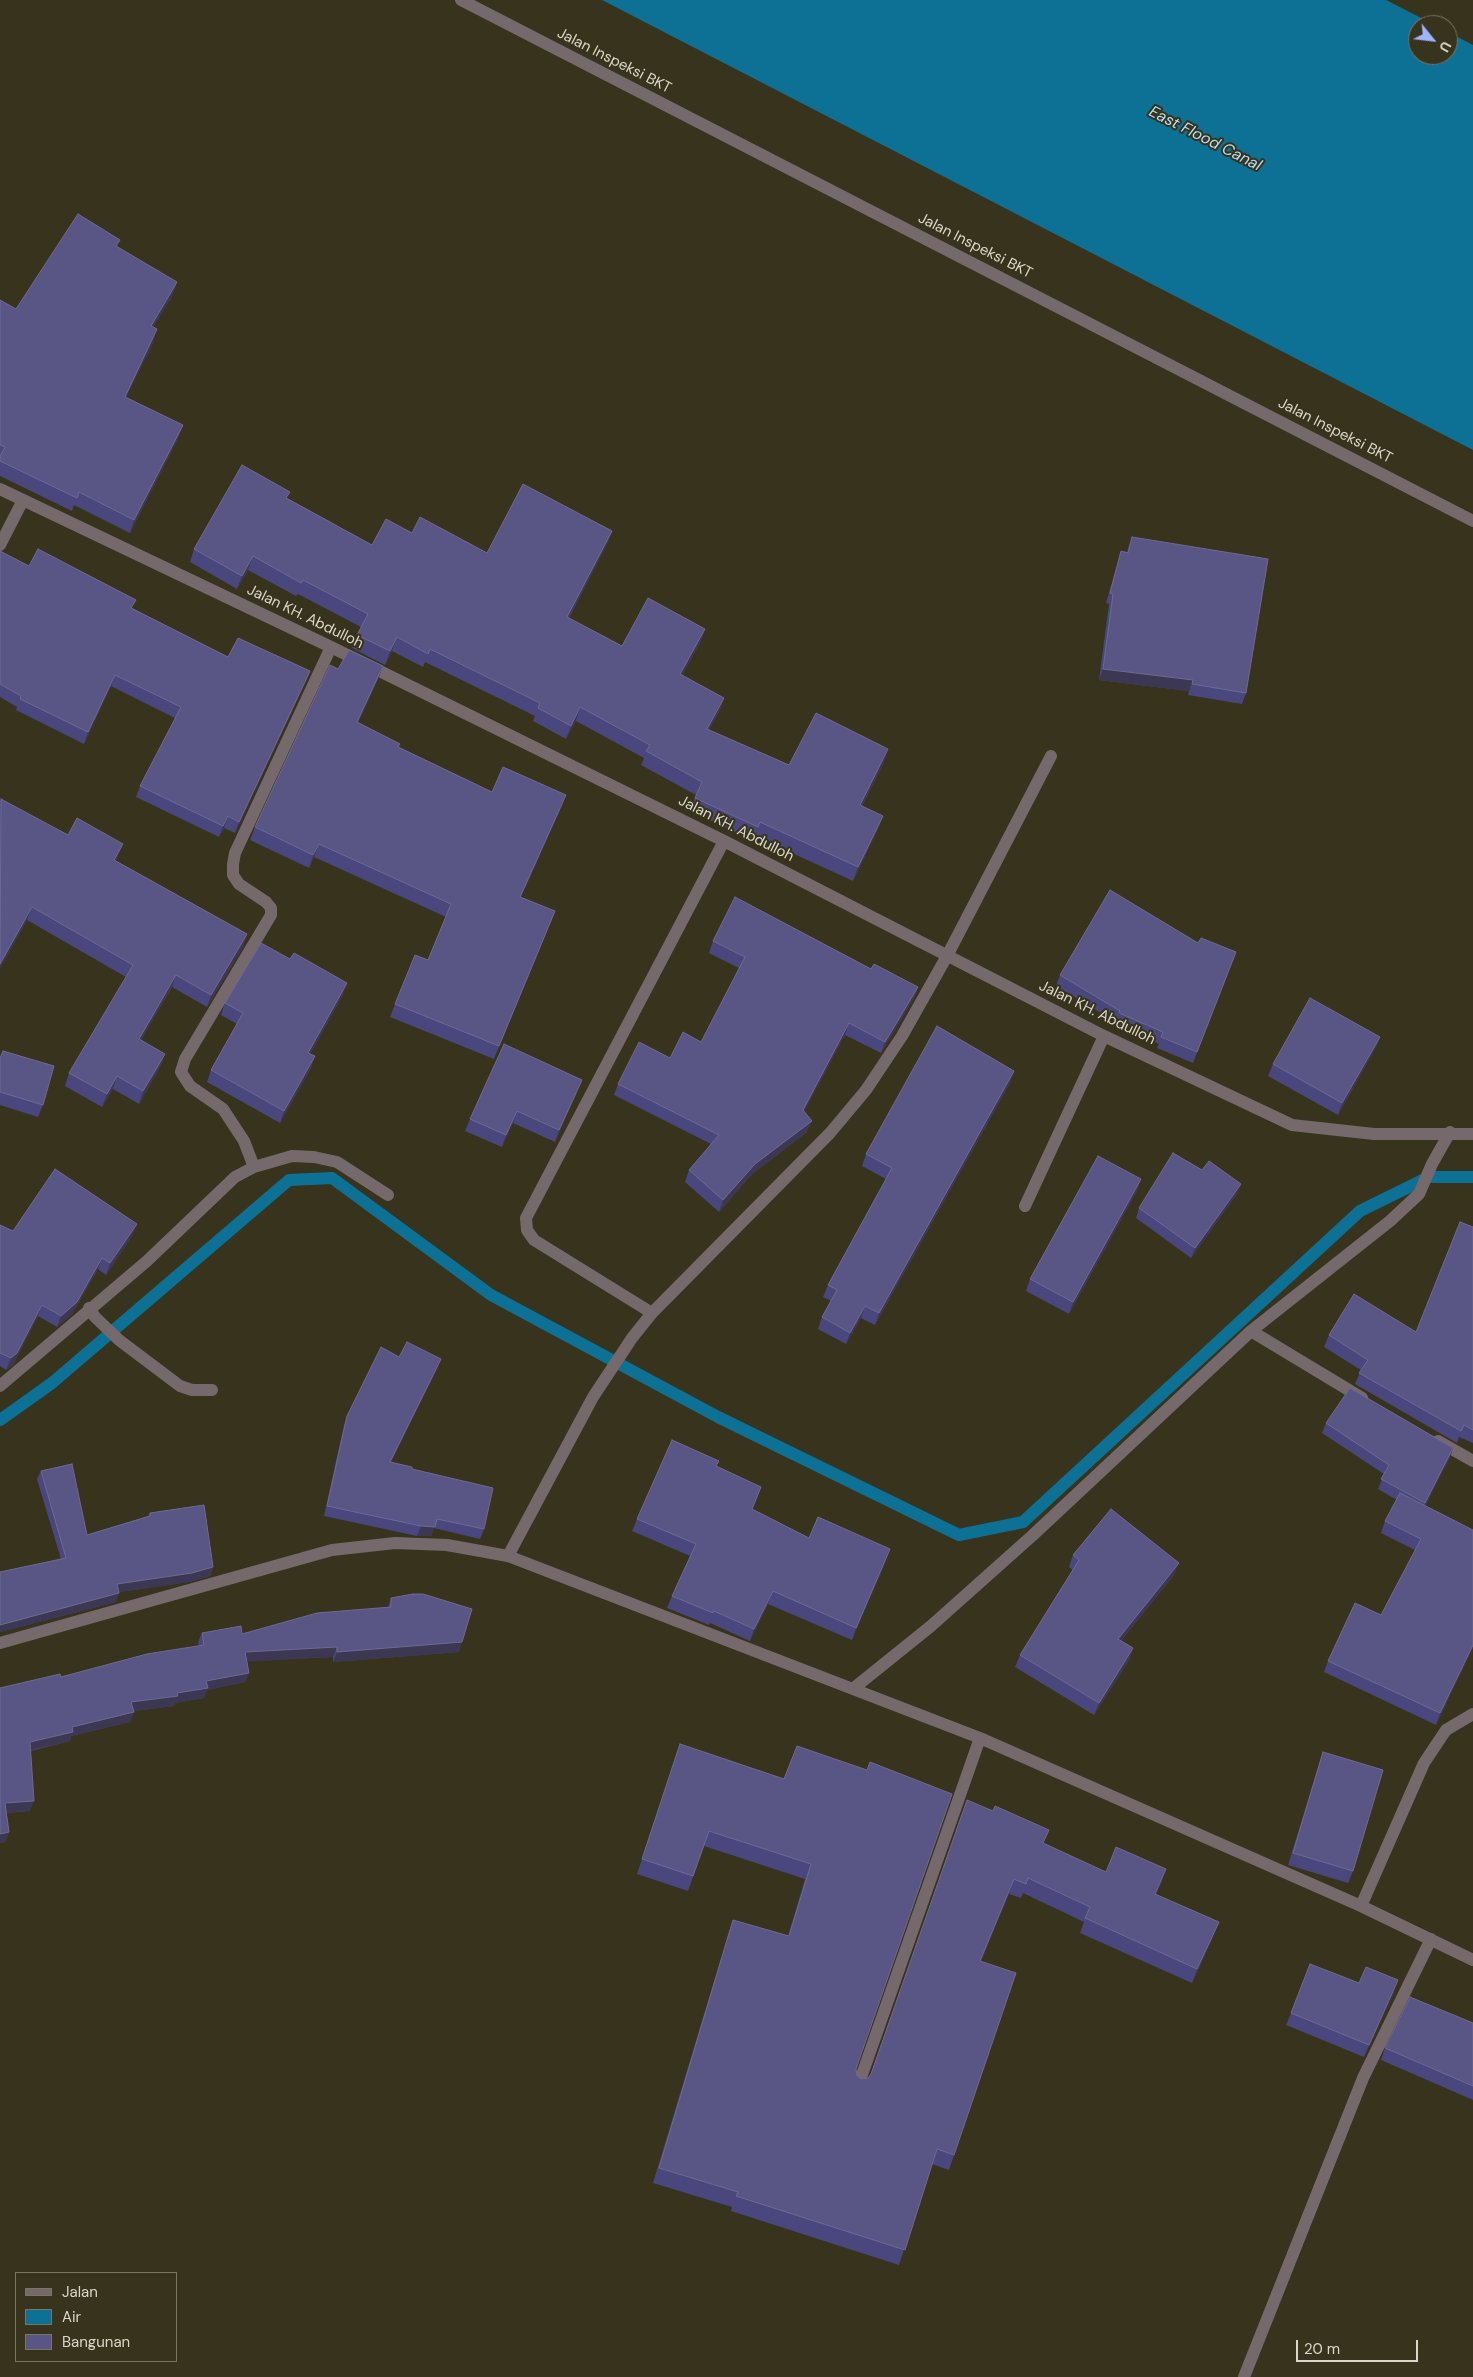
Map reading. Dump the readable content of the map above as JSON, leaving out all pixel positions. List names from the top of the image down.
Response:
{
  "streets": {
    "street": ["Jalan Inspeksi BKT", "Jalan KH. Abdulloh"]
  },
  "water": ["East Flood Canal"],
  "legend": ["Jalan", "Air", "Bangunan"],
  "scale_bar": "20 m",
  "north": "bottom right"
}
